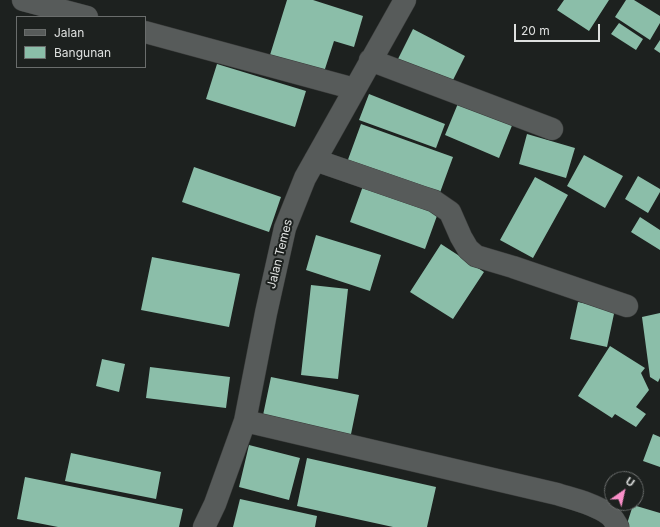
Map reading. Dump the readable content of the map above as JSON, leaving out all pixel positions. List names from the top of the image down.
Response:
{
  "streets": {
    "street": ["Jalan Temes"]
  },
  "legend": ["Jalan", "Bangunan"],
  "scale_bar": "20 m",
  "north": "top right"
}
